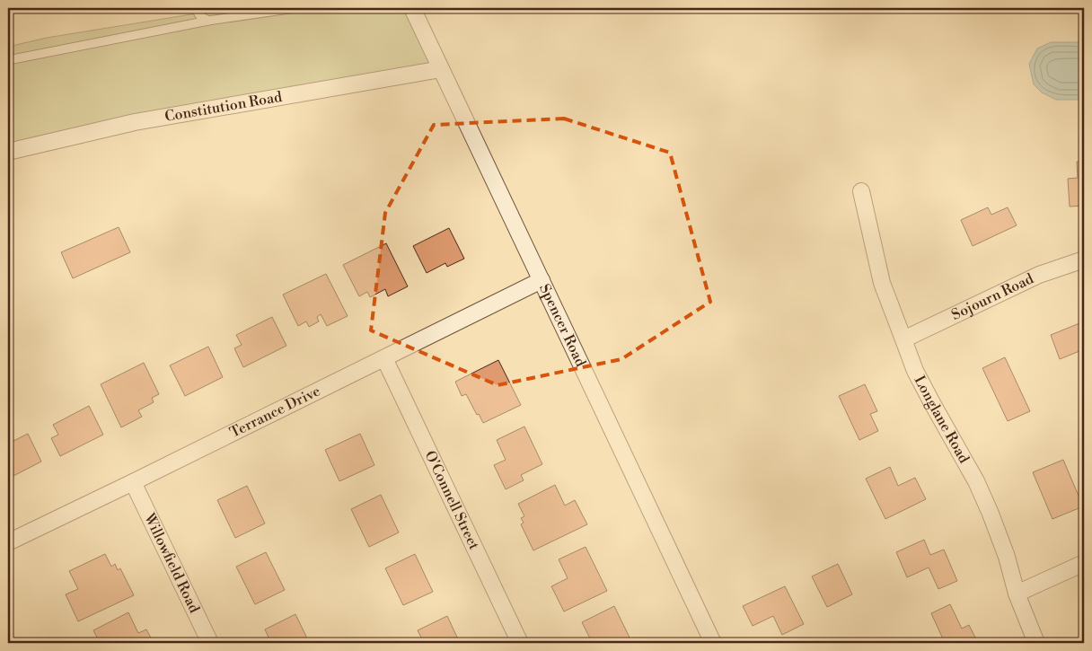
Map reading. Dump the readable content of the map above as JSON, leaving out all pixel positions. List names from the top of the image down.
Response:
{
  "streets": {
    "street": [
      "Constitution Road",
      "Sojourn Road",
      "Spencer Road",
      "Terrance Drive",
      "Longlane Road",
      "O'Connell Street",
      "Willowfield Road"
    ]
  },
  "crossings": [
    ["Constitution Road", "Spencer Road"],
    ["Sojourn Road", "Longlane Road"],
    ["Spencer Road", "Terrance Drive"],
    ["Terrance Drive", "O'Connell Street"],
    ["Terrance Drive", "Willowfield Road"]
  ]
}
